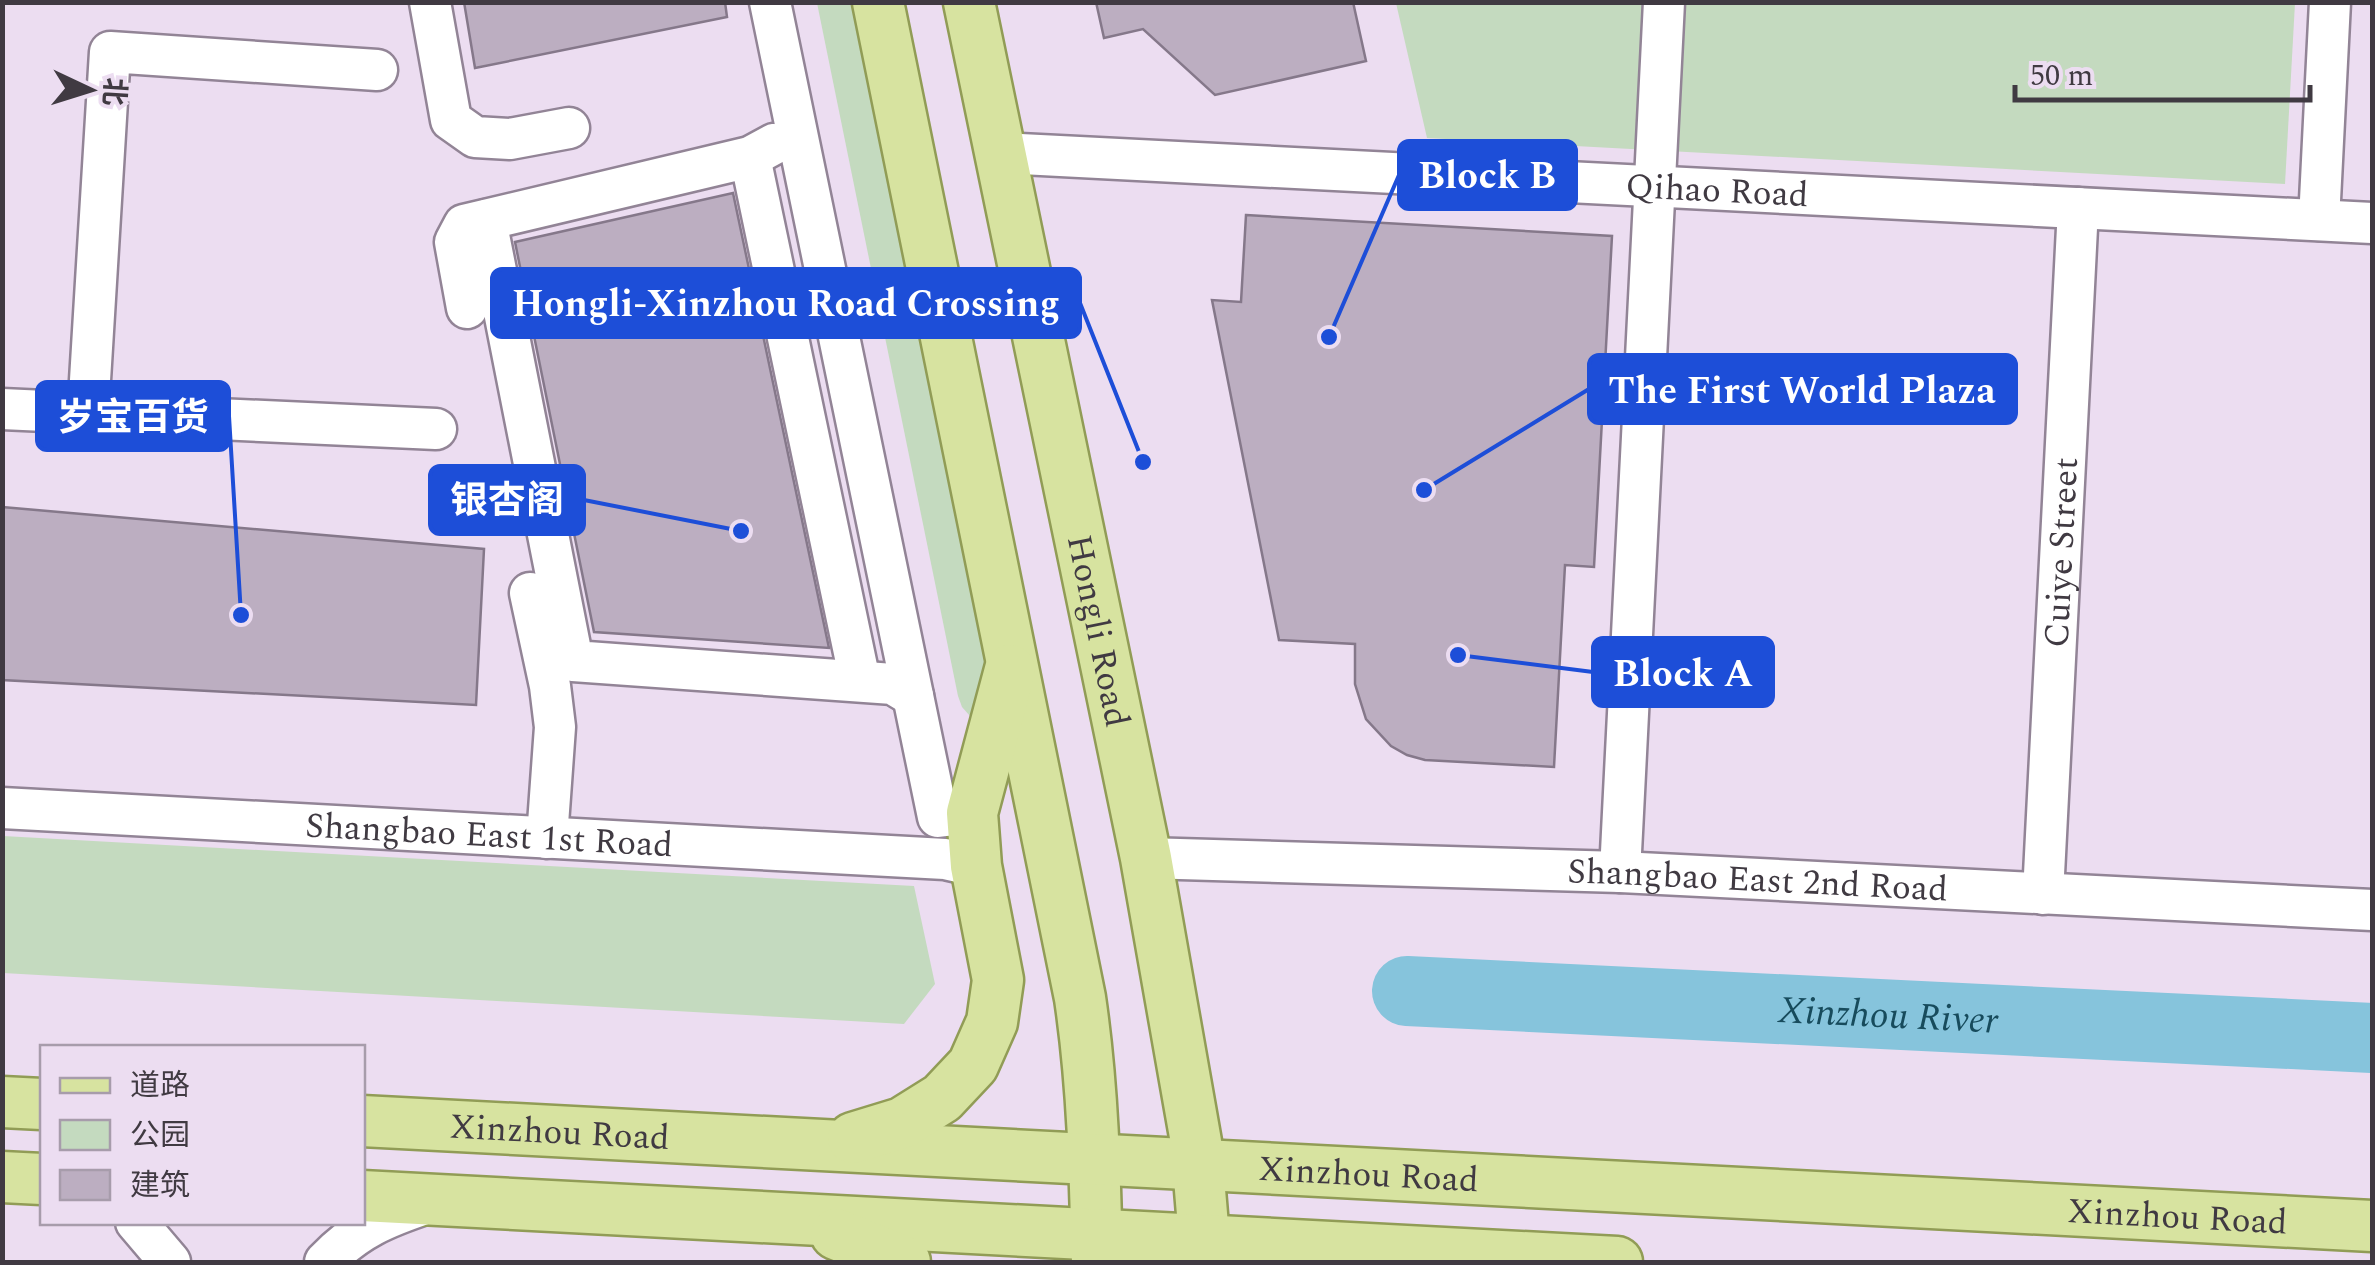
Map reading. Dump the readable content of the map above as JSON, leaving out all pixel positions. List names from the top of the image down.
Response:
{
  "streets": {
    "main road": ["Hongli Road", "Xinzhou Road"],
    "street": [
      "Qihao Road",
      "Cuiye Street",
      "Shangbao East 1st Road",
      "Shangbao East 2nd Road"
    ]
  },
  "crossings": [
    ["Qihao Road", "Cuiye Street"],
    ["Qihao Road", "Hongli Road"],
    ["Cuiye Street", "Shangbao East 2nd Road"],
    ["Hongli Road", "Shangbao East 2nd Road"],
    ["Hongli Road", "Xinzhou Road"]
  ],
  "water": ["Xinzhou River"],
  "places": [
    "Block B",
    "Hongli-Xinzhou Road Crossing",
    "The First World Plaza",
    "银杏阁",
    "岁宝百货",
    "Block A"
  ],
  "legend": ["道路", "公园", "建筑"],
  "scale_bar": "50 m",
  "north": "right"
}
